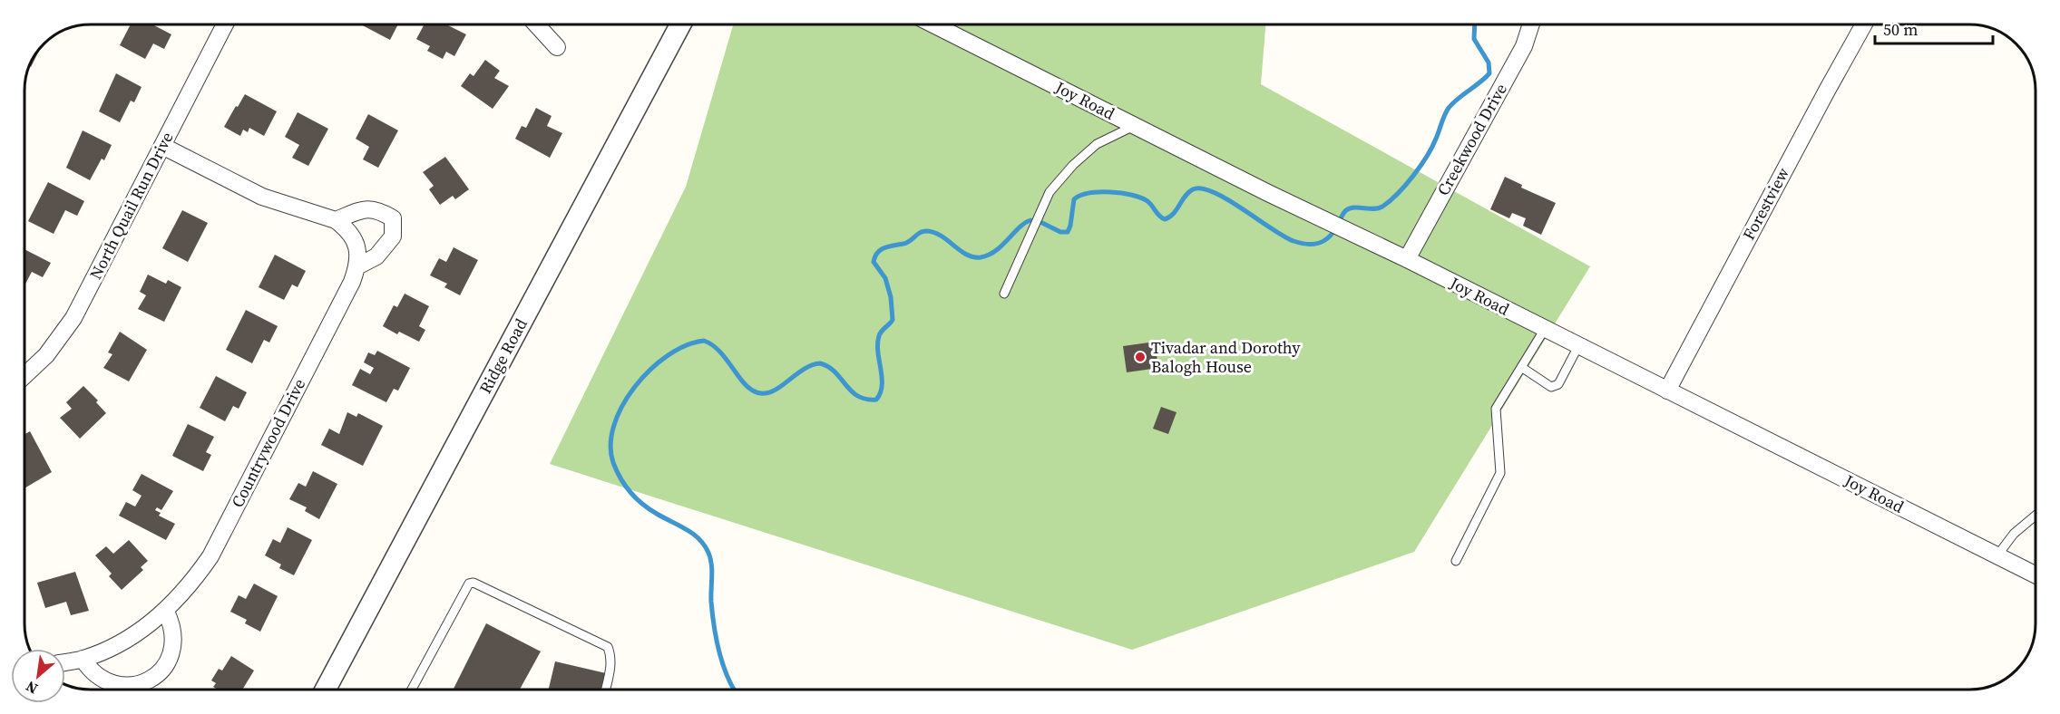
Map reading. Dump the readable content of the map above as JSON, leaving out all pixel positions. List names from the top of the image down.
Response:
{
  "streets": {
    "street": [
      "Joy Road",
      "Creekwood Drive",
      "Forestview",
      "North Quail Run Drive",
      "Ridge Road",
      "Countrywood Drive"
    ]
  },
  "crossings": [
    ["Joy Road", "Creekwood Drive"],
    ["Joy Road", "Forestview"]
  ],
  "places": ["Tivadar and Dorothy Balogh House"],
  "scale_bar": "50 m",
  "north": "bottom left"
}
